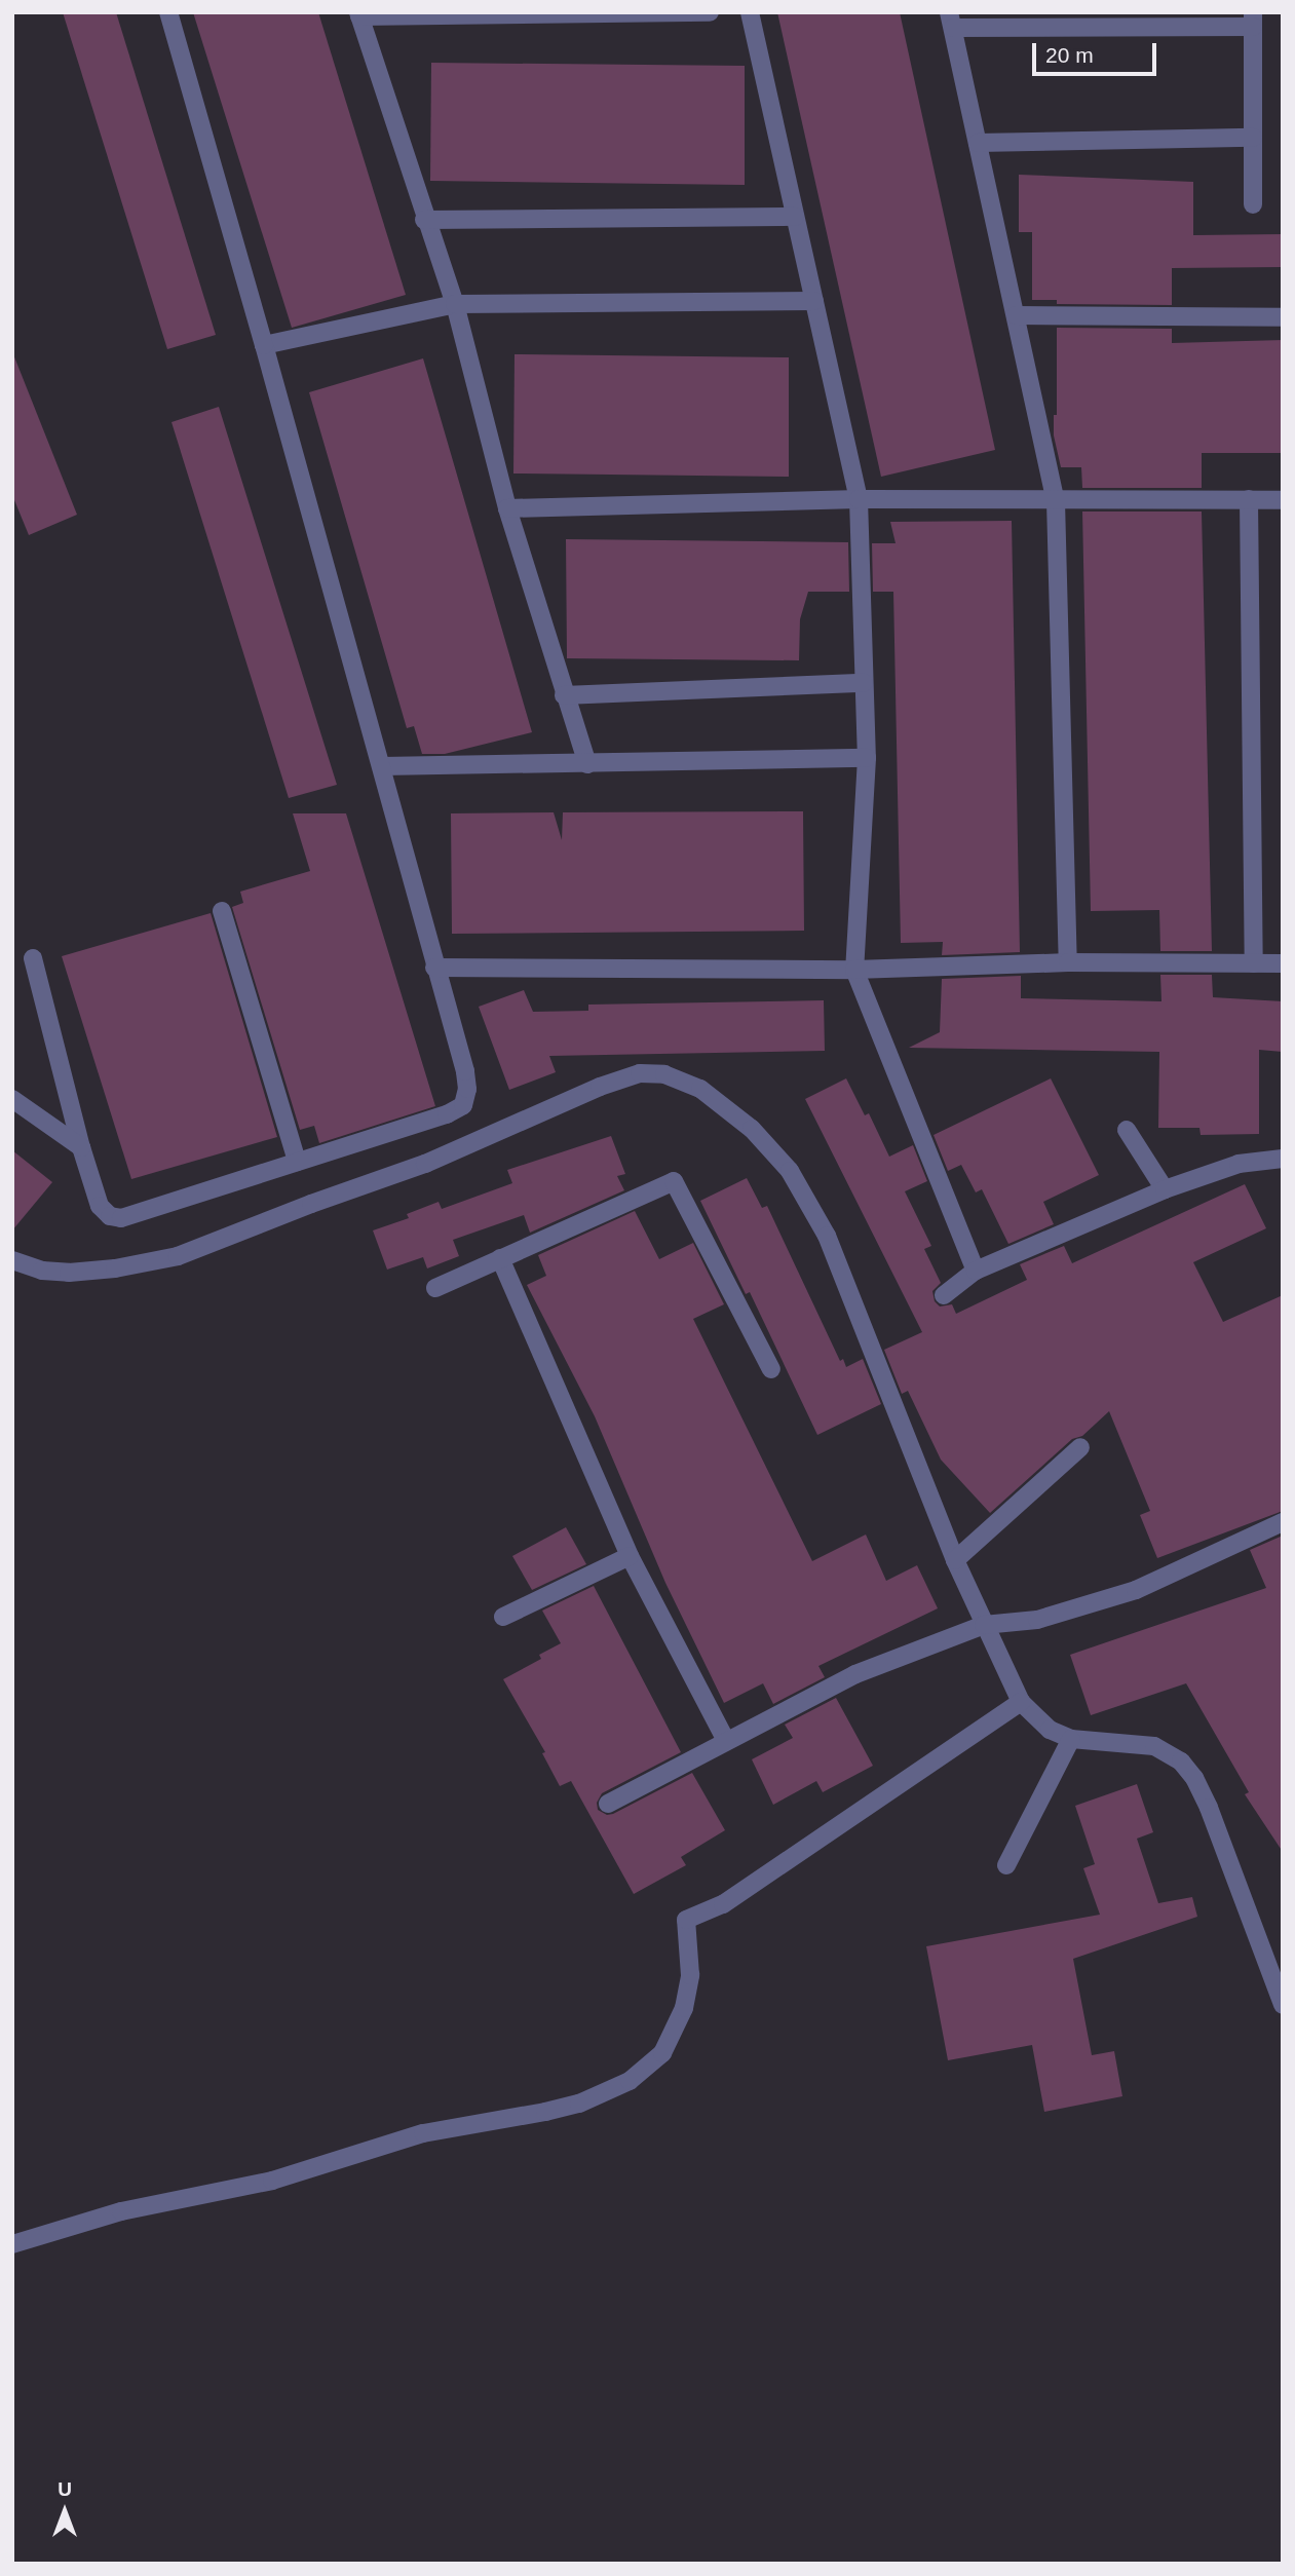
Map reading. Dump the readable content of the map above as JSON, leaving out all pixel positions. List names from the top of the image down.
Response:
{
  "scale_bar": "20 m",
  "north": "top"
}
